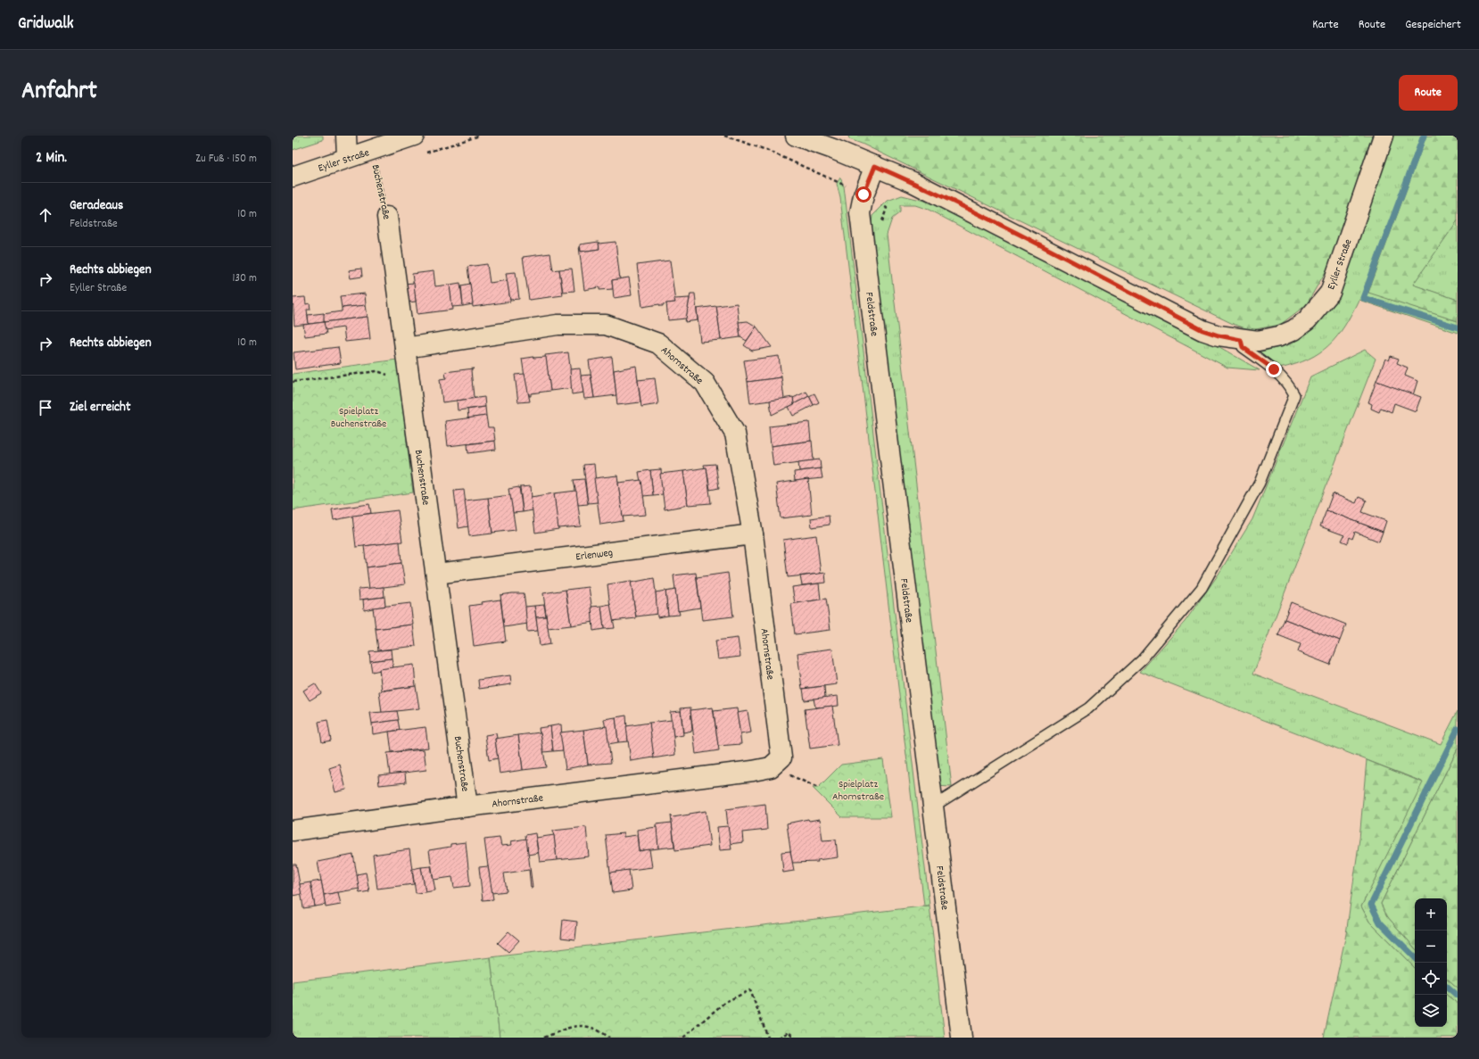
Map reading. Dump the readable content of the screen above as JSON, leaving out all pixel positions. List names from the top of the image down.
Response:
{
  "streets": {
    "street": [
      "Eyller Straße",
      "Buchenstraße",
      "Feldstraße",
      "Ahornstraße",
      "Erlenweg"
    ]
  },
  "crossings": [
    ["Eyller Straße", "Buchenstraße"],
    ["Eyller Straße", "Feldstraße"],
    ["Buchenstraße", "Ahornstraße"],
    ["Buchenstraße", "Erlenweg"],
    ["Ahornstraße", "Erlenweg"]
  ],
  "parks": ["Spielplatz Buchenstraße", "Spielplatz Ahornstraße"],
  "page": {
    "header": "Gridwalk",
    "nav": ["Karte", "Route", "Gespeichert"],
    "title": "Anfahrt",
    "buttons": "Route",
    "heading": ["2 Min.", "Zu Fuß · 150 m"],
    "list": [
      ["Geradeaus", "Feldstraße", "10 m"],
      ["Rechts abbiegen", "Eyller Straße", "130 m"],
      ["Rechts abbiegen", "10 m"],
      "Ziel erreicht"
    ],
    "map_buttons": ["+", "−"]
  }
}
